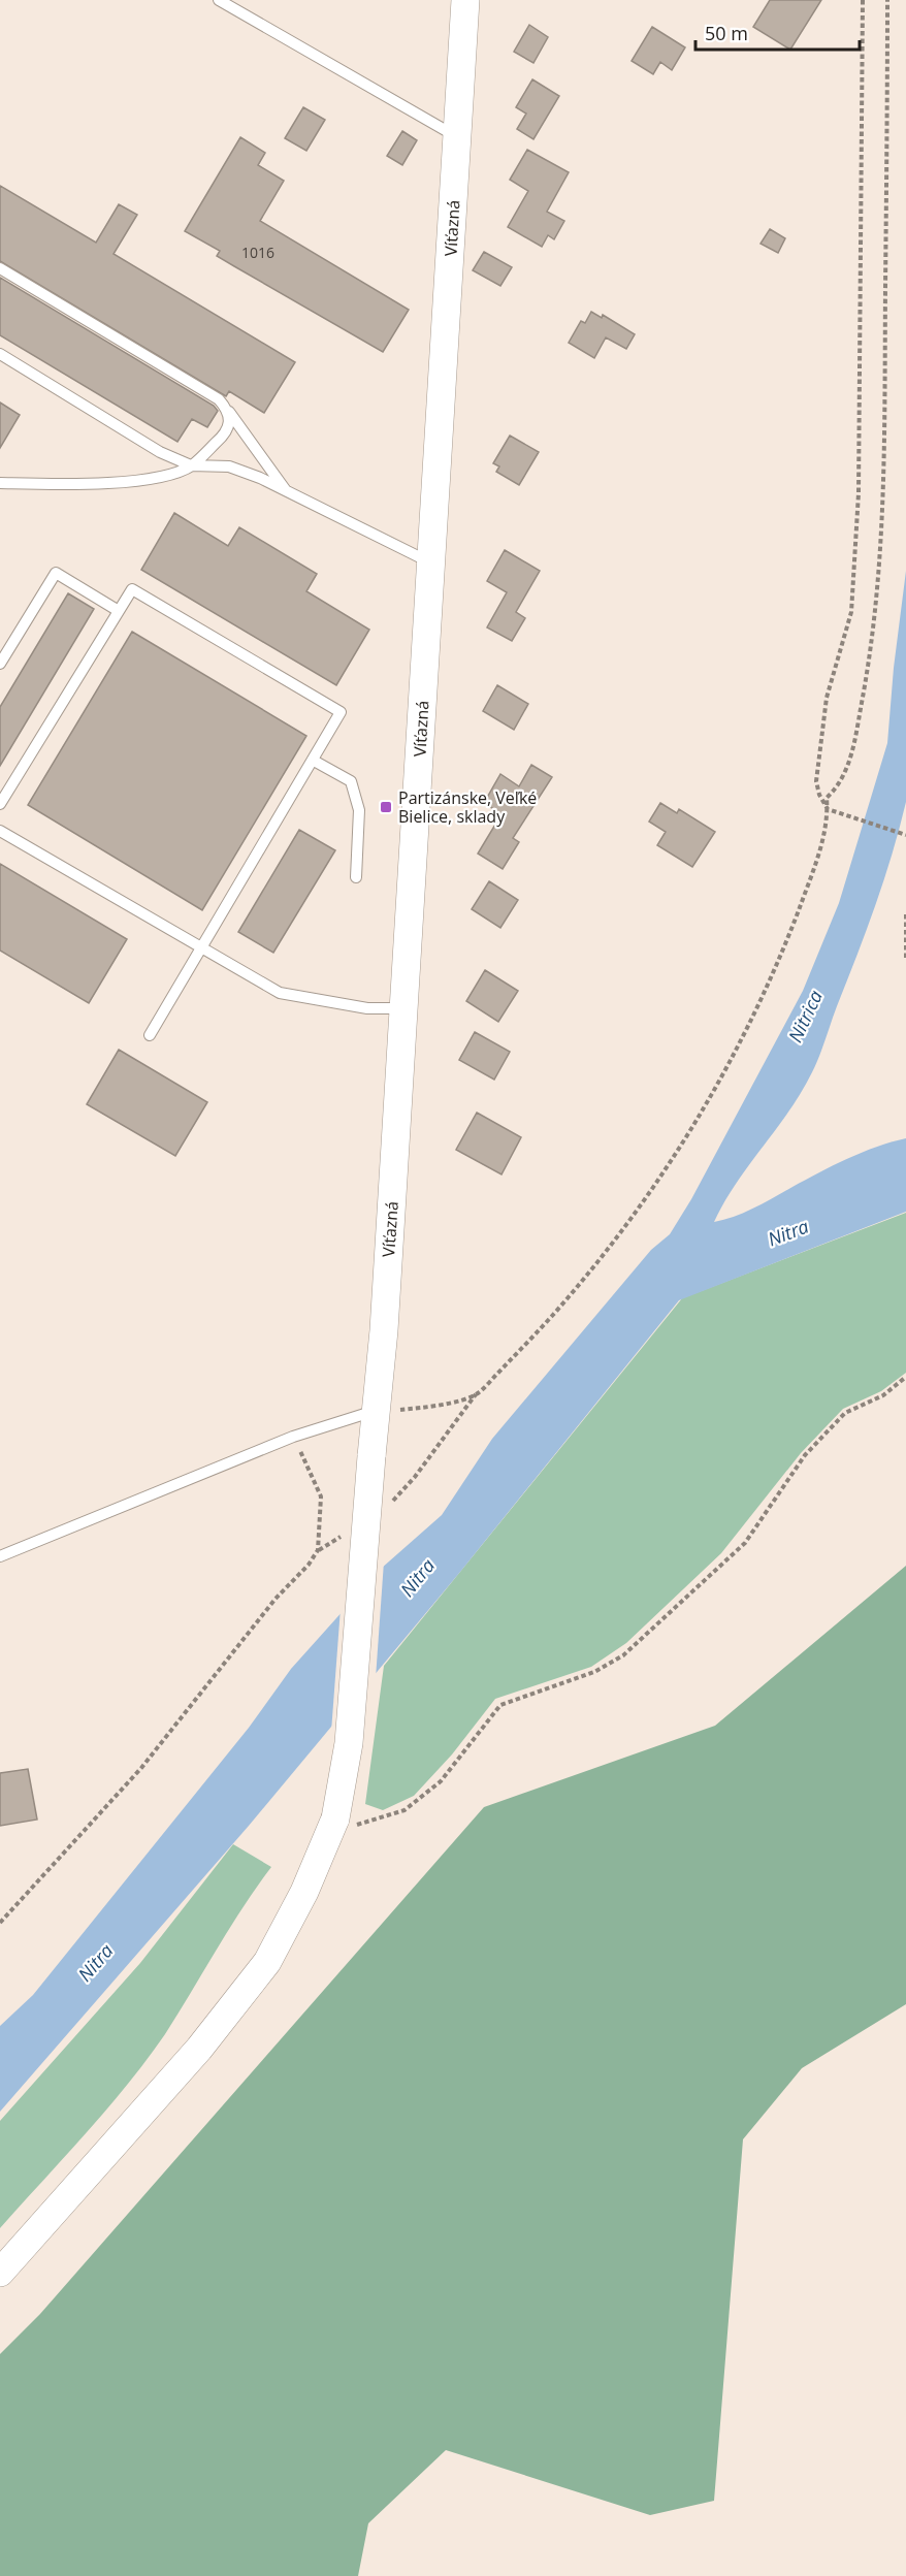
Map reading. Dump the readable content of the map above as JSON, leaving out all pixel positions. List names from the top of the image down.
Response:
{
  "streets": {
    "main road": ["Víťazná"]
  },
  "water": ["Nitrica", "Nitra"],
  "places": {
    "transit": ["Partizánske, Veľké Bielice, sklady"]
  },
  "house_numbers": ["1016"],
  "scale_bar": "50 m"
}
